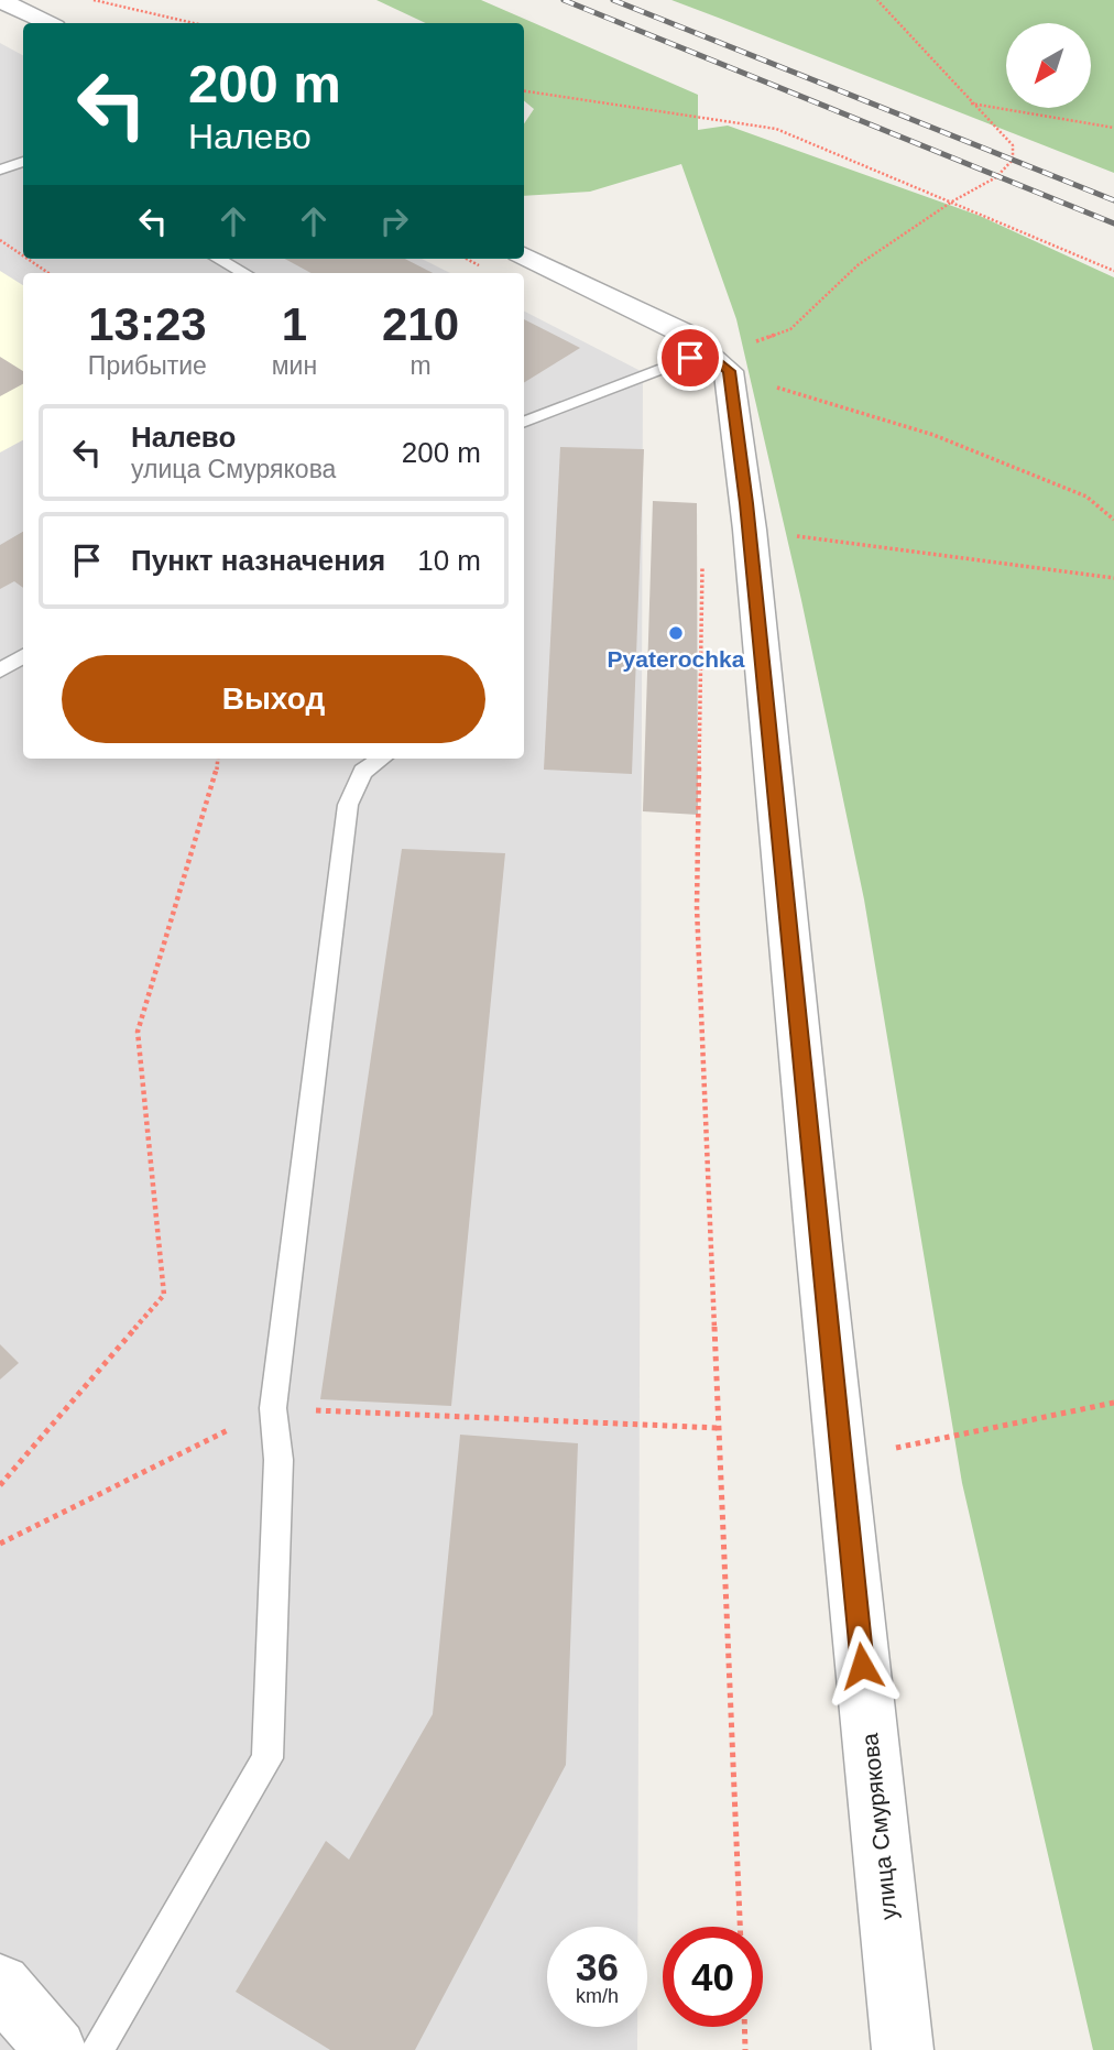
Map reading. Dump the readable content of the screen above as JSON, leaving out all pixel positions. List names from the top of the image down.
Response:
{
  "streets": {
    "street": ["улица Смурякова"]
  },
  "places": ["Pyaterochka"],
  "north": "bottom left",
  "page": {
    "turn": ["200 m", "Налево"],
    "eta": [
      "13:23",
      "Прибытие",
      "1",
      "мин",
      "210",
      "m"
    ],
    "list": [
      {
        "name": "Налево",
        "note": "улица Смурякова",
        "value": "200 m"
      },
      {
        "name": "Пункт назначения",
        "value": "10 m"
      }
    ],
    "buttons": "Выход",
    "speed": "36 km/h",
    "limit": "40"
  }
}
